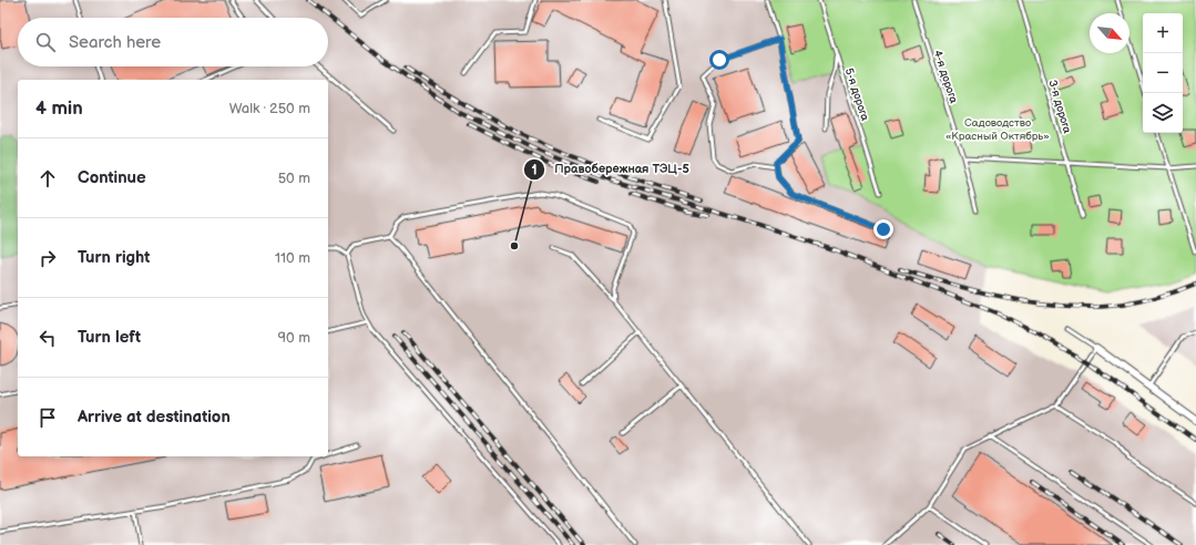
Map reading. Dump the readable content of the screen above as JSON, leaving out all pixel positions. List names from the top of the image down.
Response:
{
  "streets": {
    "lane": ["4-я дорога", "5-я дорога", "3-я дорога"]
  },
  "parks": ["Садоводство «Красный Октябрь»"],
  "places": ["Правобережная ТЭЦ-5"],
  "north": "bottom right",
  "page": {
    "map_buttons": ["+", "−"],
    "search": "Search here",
    "heading": ["4 min", "Walk · 250 m"],
    "list": [
      ["Continue", "50 m"],
      ["Turn right", "110 m"],
      ["Turn left", "90 m"],
      "Arrive at destination"
    ]
  }
}
